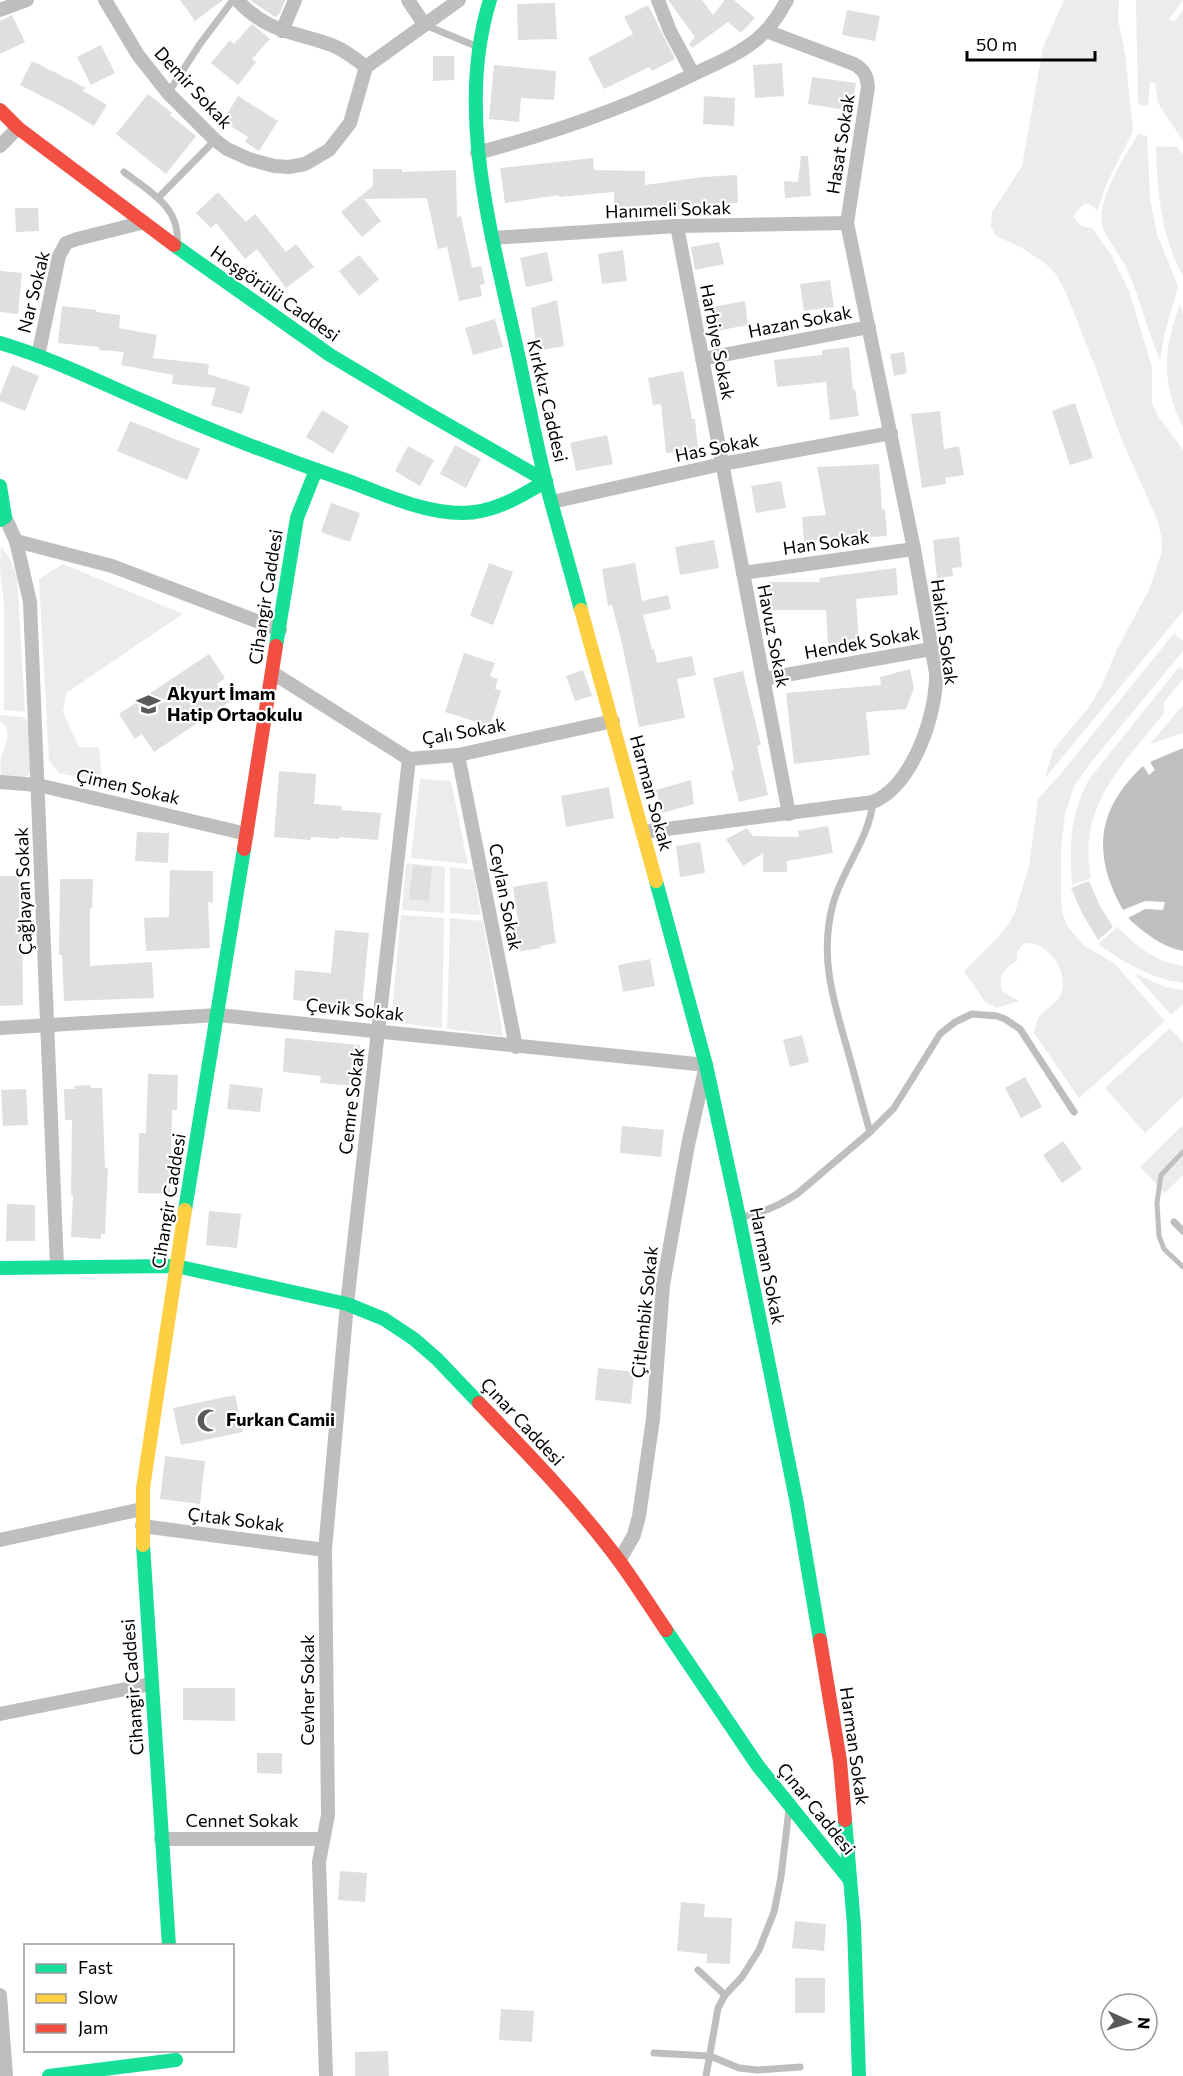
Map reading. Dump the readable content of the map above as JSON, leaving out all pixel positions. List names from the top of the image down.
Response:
{
  "streets": {
    "street": [
      "Demir Sokak",
      "Hasat Sokak",
      "Hanımeli Sokak",
      "Nar Sokak",
      "Hoşgörülü Caddesi",
      "Hazan Sokak",
      "Harbiye Sokak",
      "Kırkkız Caddesi",
      "Has Sokak",
      "Han Sokak",
      "Cihangir Caddesi",
      "Hakim Sokak",
      "Havuz Sokak",
      "Hendek Sokak",
      "Çalı Sokak",
      "Çimen Sokak",
      "Harman Sokak",
      "Çağlayan Sokak",
      "Ceylan Sokak",
      "Çevik Sokak",
      "Cemre Sokak",
      "Çitlembik Sokak",
      "Çınar Caddesi",
      "Çıtak Sokak",
      "Cevher Sokak",
      "Cennet Sokak"
    ]
  },
  "crossings": [
    ["Hasat Sokak", "Hanımeli Sokak"],
    ["Hasat Sokak", "Hazan Sokak"],
    ["Hasat Sokak", "Hakim Sokak"],
    ["Hanımeli Sokak", "Harbiye Sokak"],
    ["Hanımeli Sokak", "Kırkkız Caddesi"],
    ["Nar Sokak", "Hoşgörülü Caddesi"],
    ["Nar Sokak", "Kırkkız Caddesi"],
    ["Hoşgörülü Caddesi", "Kırkkız Caddesi"],
    ["Hoşgörülü Caddesi", "Harman Sokak"],
    ["Hazan Sokak", "Harbiye Sokak"],
    ["Hazan Sokak", "Hakim Sokak"],
    ["Harbiye Sokak", "Has Sokak"],
    ["Harbiye Sokak", "Havuz Sokak"],
    ["Kırkkız Caddesi", "Cihangir Caddesi"],
    ["Kırkkız Caddesi", "Harman Sokak"],
    ["Has Sokak", "Hakim Sokak"],
    ["Has Sokak", "Havuz Sokak"],
    ["Has Sokak", "Harman Sokak"],
    ["Han Sokak", "Hakim Sokak"],
    ["Han Sokak", "Havuz Sokak"],
    ["Cihangir Caddesi", "Çalı Sokak"],
    ["Cihangir Caddesi", "Çimen Sokak"],
    ["Cihangir Caddesi", "Çevik Sokak"],
    ["Cihangir Caddesi", "Çınar Caddesi"],
    ["Cihangir Caddesi", "Çıtak Sokak"],
    ["Cihangir Caddesi", "Cennet Sokak"],
    ["Hakim Sokak", "Havuz Sokak"],
    ["Hakim Sokak", "Hendek Sokak"],
    ["Hakim Sokak", "Harman Sokak"],
    ["Havuz Sokak", "Hendek Sokak"],
    ["Çalı Sokak", "Harman Sokak"],
    ["Çalı Sokak", "Ceylan Sokak"],
    ["Çalı Sokak", "Cemre Sokak"],
    ["Çimen Sokak", "Çağlayan Sokak"],
    ["Harman Sokak", "Çevik Sokak"],
    ["Harman Sokak", "Çitlembik Sokak"],
    ["Harman Sokak", "Çınar Caddesi"],
    ["Çağlayan Sokak", "Çevik Sokak"],
    ["Çağlayan Sokak", "Çınar Caddesi"],
    ["Ceylan Sokak", "Çevik Sokak"],
    ["Çevik Sokak", "Cemre Sokak"],
    ["Çevik Sokak", "Çitlembik Sokak"],
    ["Cemre Sokak", "Çınar Caddesi"],
    ["Cemre Sokak", "Cevher Sokak"],
    ["Çitlembik Sokak", "Çınar Caddesi"],
    ["Çınar Caddesi", "Cevher Sokak"],
    ["Çıtak Sokak", "Cevher Sokak"],
    ["Cevher Sokak", "Cennet Sokak"]
  ],
  "places": {
    "school or university": ["Akyurt İmam Hatip Ortaokulu"],
    "mosque": ["Furkan Camii"]
  },
  "legend": ["Fast", "Slow", "Jam"],
  "scale_bar": "50 m",
  "north": "right"
}
